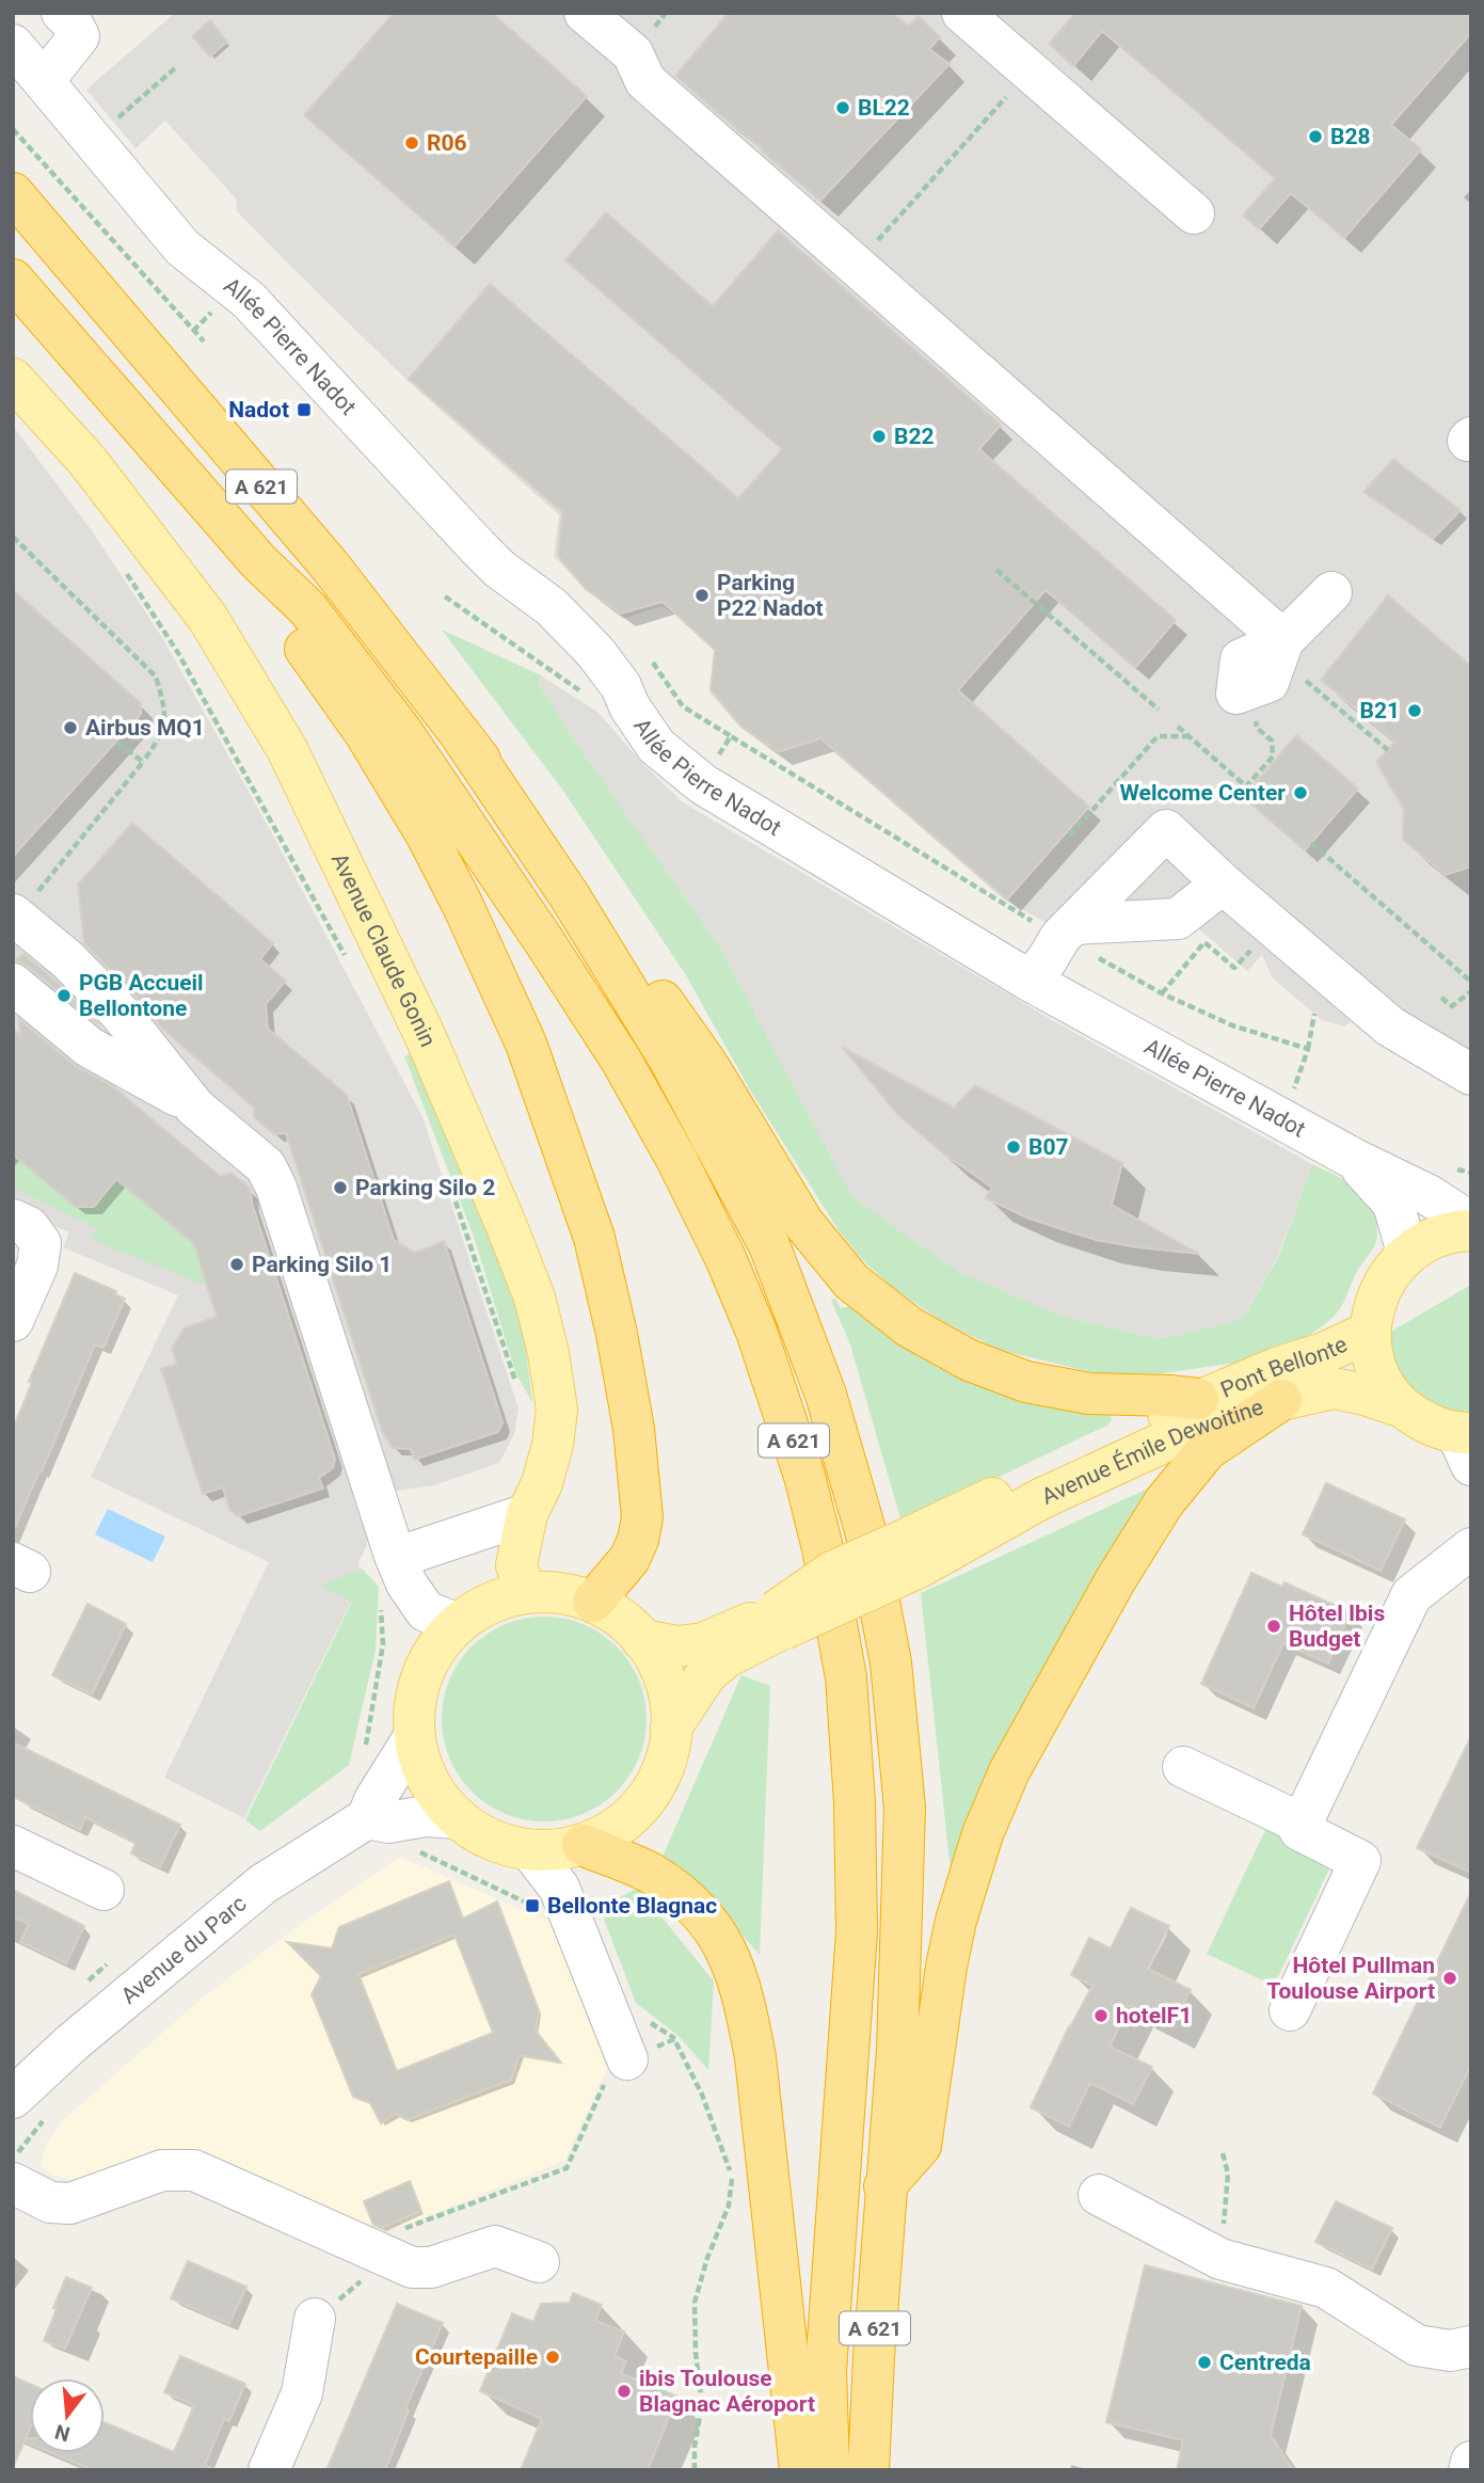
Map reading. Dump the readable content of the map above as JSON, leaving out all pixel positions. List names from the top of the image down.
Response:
{
  "streets": {
    "highway": ["A 621"],
    "main road": ["Avenue Claude Gonin", "Pont Bellonte", "Avenue Émile Dewoitine"],
    "street": ["Allée Pierre Nadot", "Avenue du Parc"]
  },
  "crossings": [
    ["Pont Bellonte", "Avenue Émile Dewoitine"]
  ],
  "places": {
    "other": [
      "BL22",
      "B28",
      "R06",
      "B22",
      "Parking P22 Nadot",
      "B21",
      "Airbus MQ1",
      "Welcome Center",
      "PGB Accueil Bellontone",
      "B07",
      "Parking Silo 2",
      "Parking Silo 1",
      "Hôtel Ibis Budget",
      "Hôtel Pullman Toulouse Airport",
      "hotelF1",
      "Courtepaille",
      "Centreda",
      "ibis Toulouse Blagnac Aéroport"
    ],
    "transit": ["Nadot", "Bellonte Blagnac"]
  },
  "north": "bottom"
}
